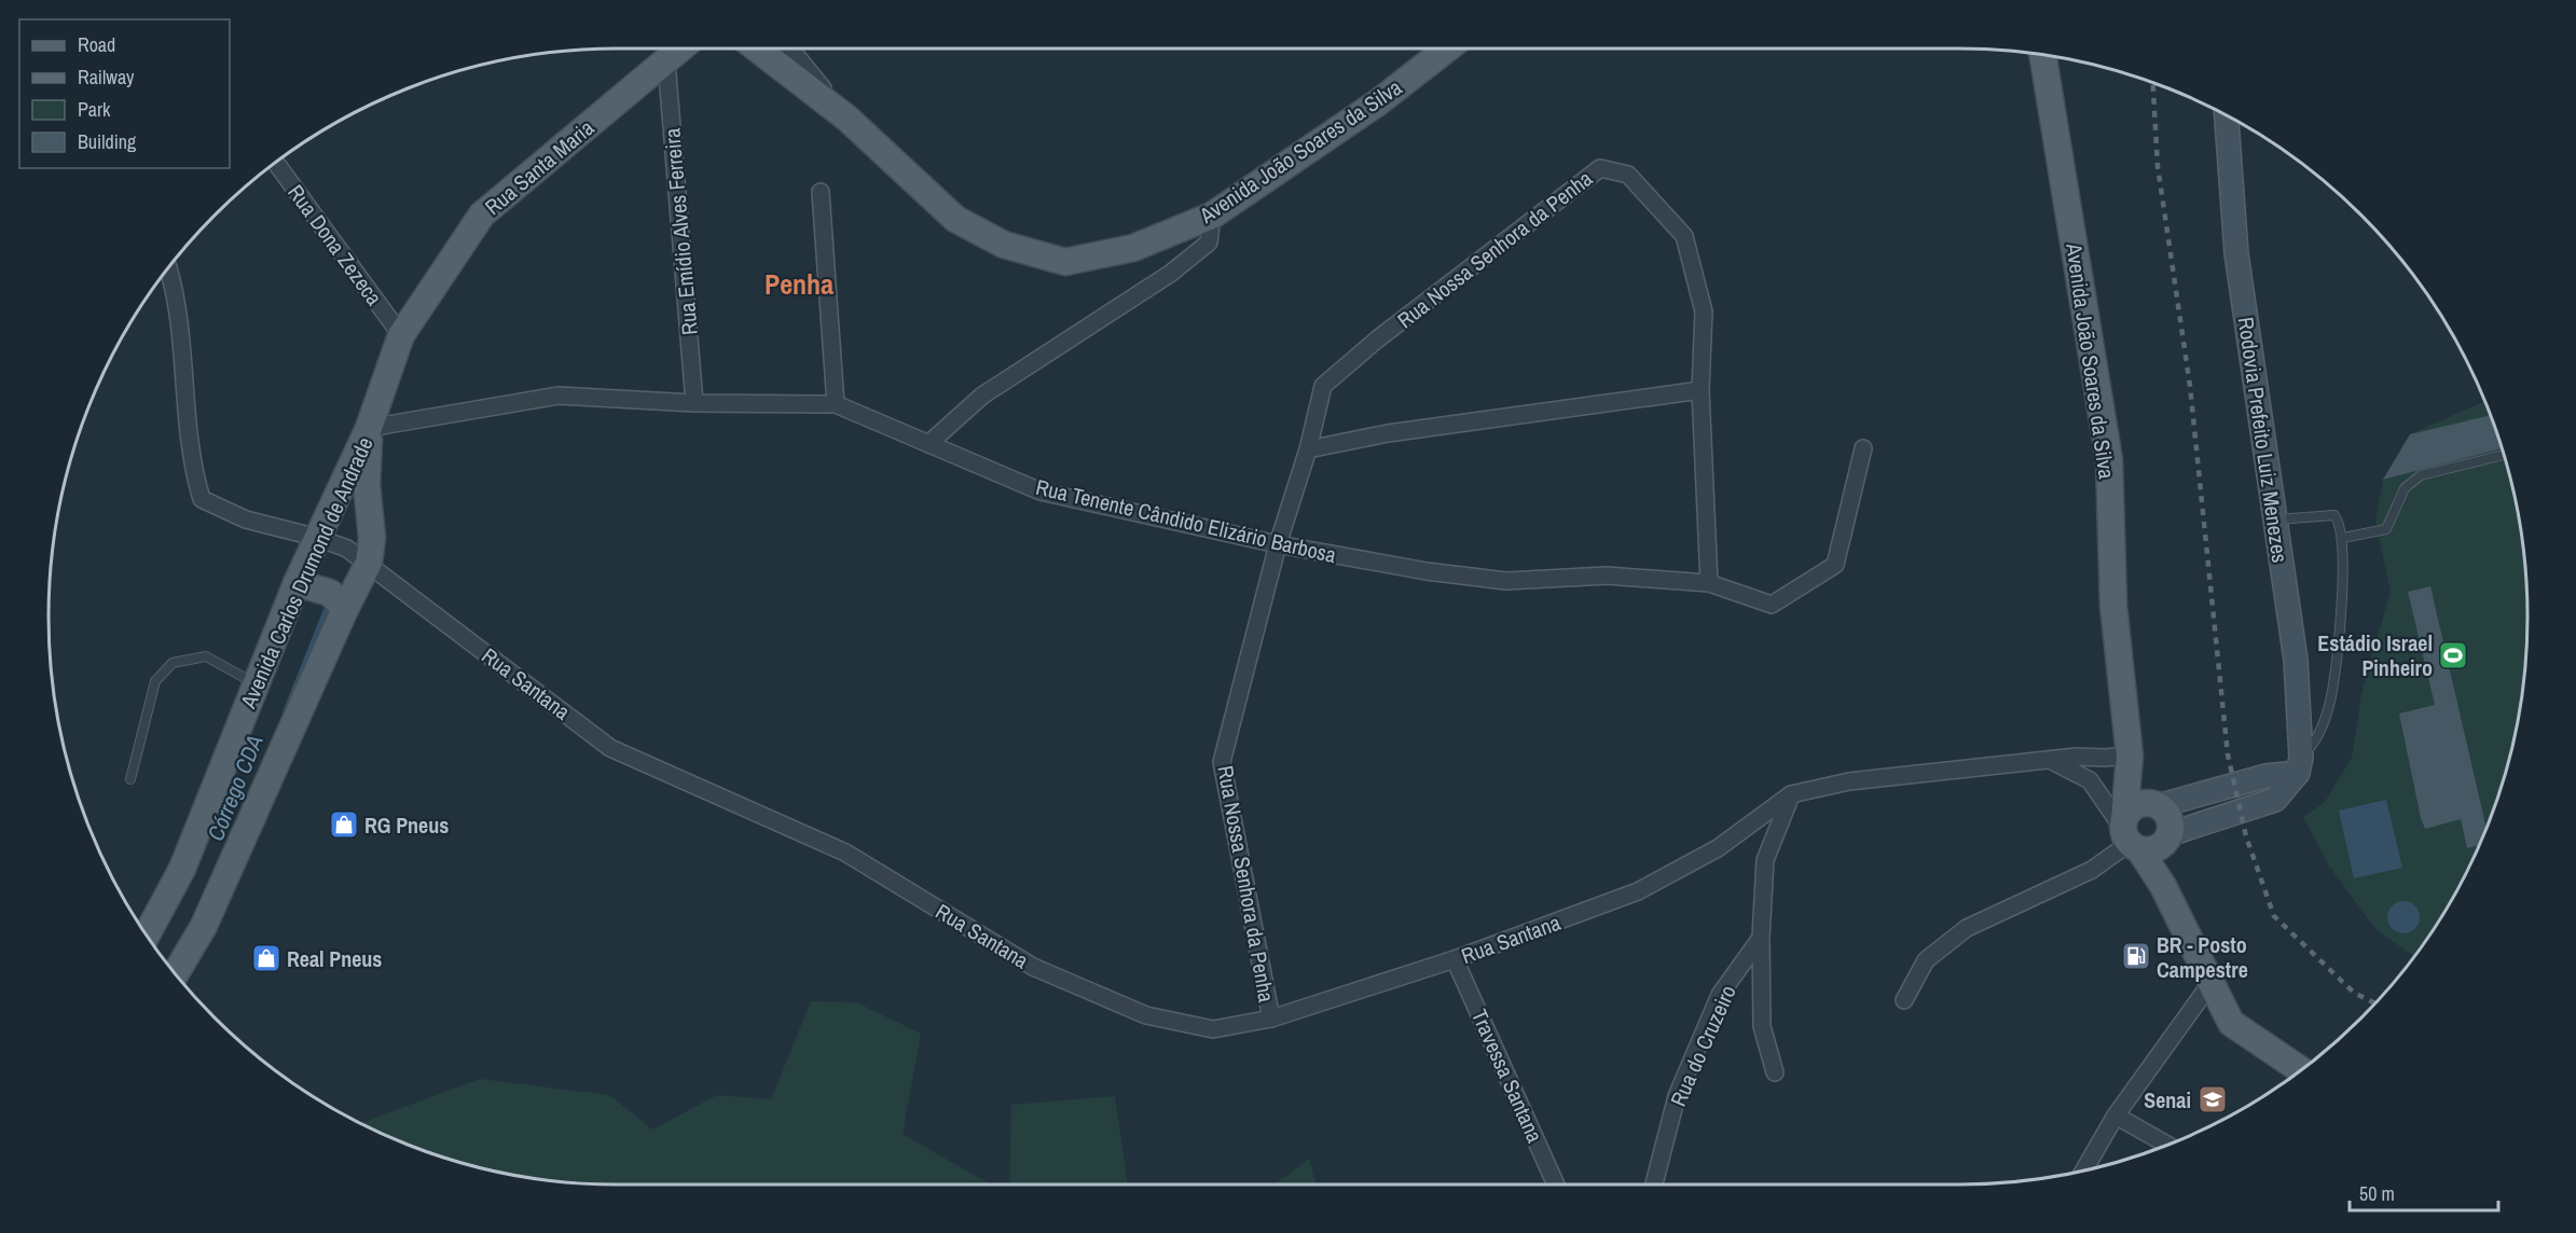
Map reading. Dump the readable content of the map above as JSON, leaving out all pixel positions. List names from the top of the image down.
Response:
{
  "streets": {
    "main road": [
      "Avenida João Soares da Silva",
      "Rua Santa Maria",
      "Rodovia Prefeito Luiz Menezes",
      "Avenida Carlos Drumond de Andrade"
    ],
    "street": [
      "Rua Emídio Alves Ferreira",
      "Rua Dona Zezeca",
      "Rua Nossa Senhora da Penha",
      "Rua Tenente Cândido Elizário Barbosa",
      "Rua Santana",
      "Rua do Cruzeiro",
      "Travessa Santana"
    ]
  },
  "crossings": [
    ["Avenida João Soares da Silva", "Rua Santana"],
    ["Rua Santa Maria", "Rua Emídio Alves Ferreira"],
    ["Rua Santa Maria", "Rua Dona Zezeca"],
    ["Rua Santa Maria", "Rua Tenente Cândido Elizário Barbosa"],
    ["Rua Santa Maria", "Avenida Carlos Drumond de Andrade"],
    ["Rua Emídio Alves Ferreira", "Rua Tenente Cândido Elizário Barbosa"],
    ["Rua Nossa Senhora da Penha", "Rua Tenente Cândido Elizário Barbosa"],
    ["Rua Nossa Senhora da Penha", "Rua Santana"],
    ["Rua Tenente Cândido Elizário Barbosa", "Avenida Carlos Drumond de Andrade"],
    ["Avenida Carlos Drumond de Andrade", "Rua Santana"],
    ["Rua Santana", "Travessa Santana"]
  ],
  "districts": ["Penha"],
  "water": ["Córrego CDA"],
  "places": {
    "sports": ["Estádio Israel Pinheiro"],
    "shop": ["RG Pneus", "Real Pneus"],
    "fuel station": ["BR - Posto Campestre"],
    "school or university": ["Senai"]
  },
  "legend": [
    "Road",
    "Railway",
    "Park",
    "Building"
  ],
  "scale_bar": "50 m"
}
